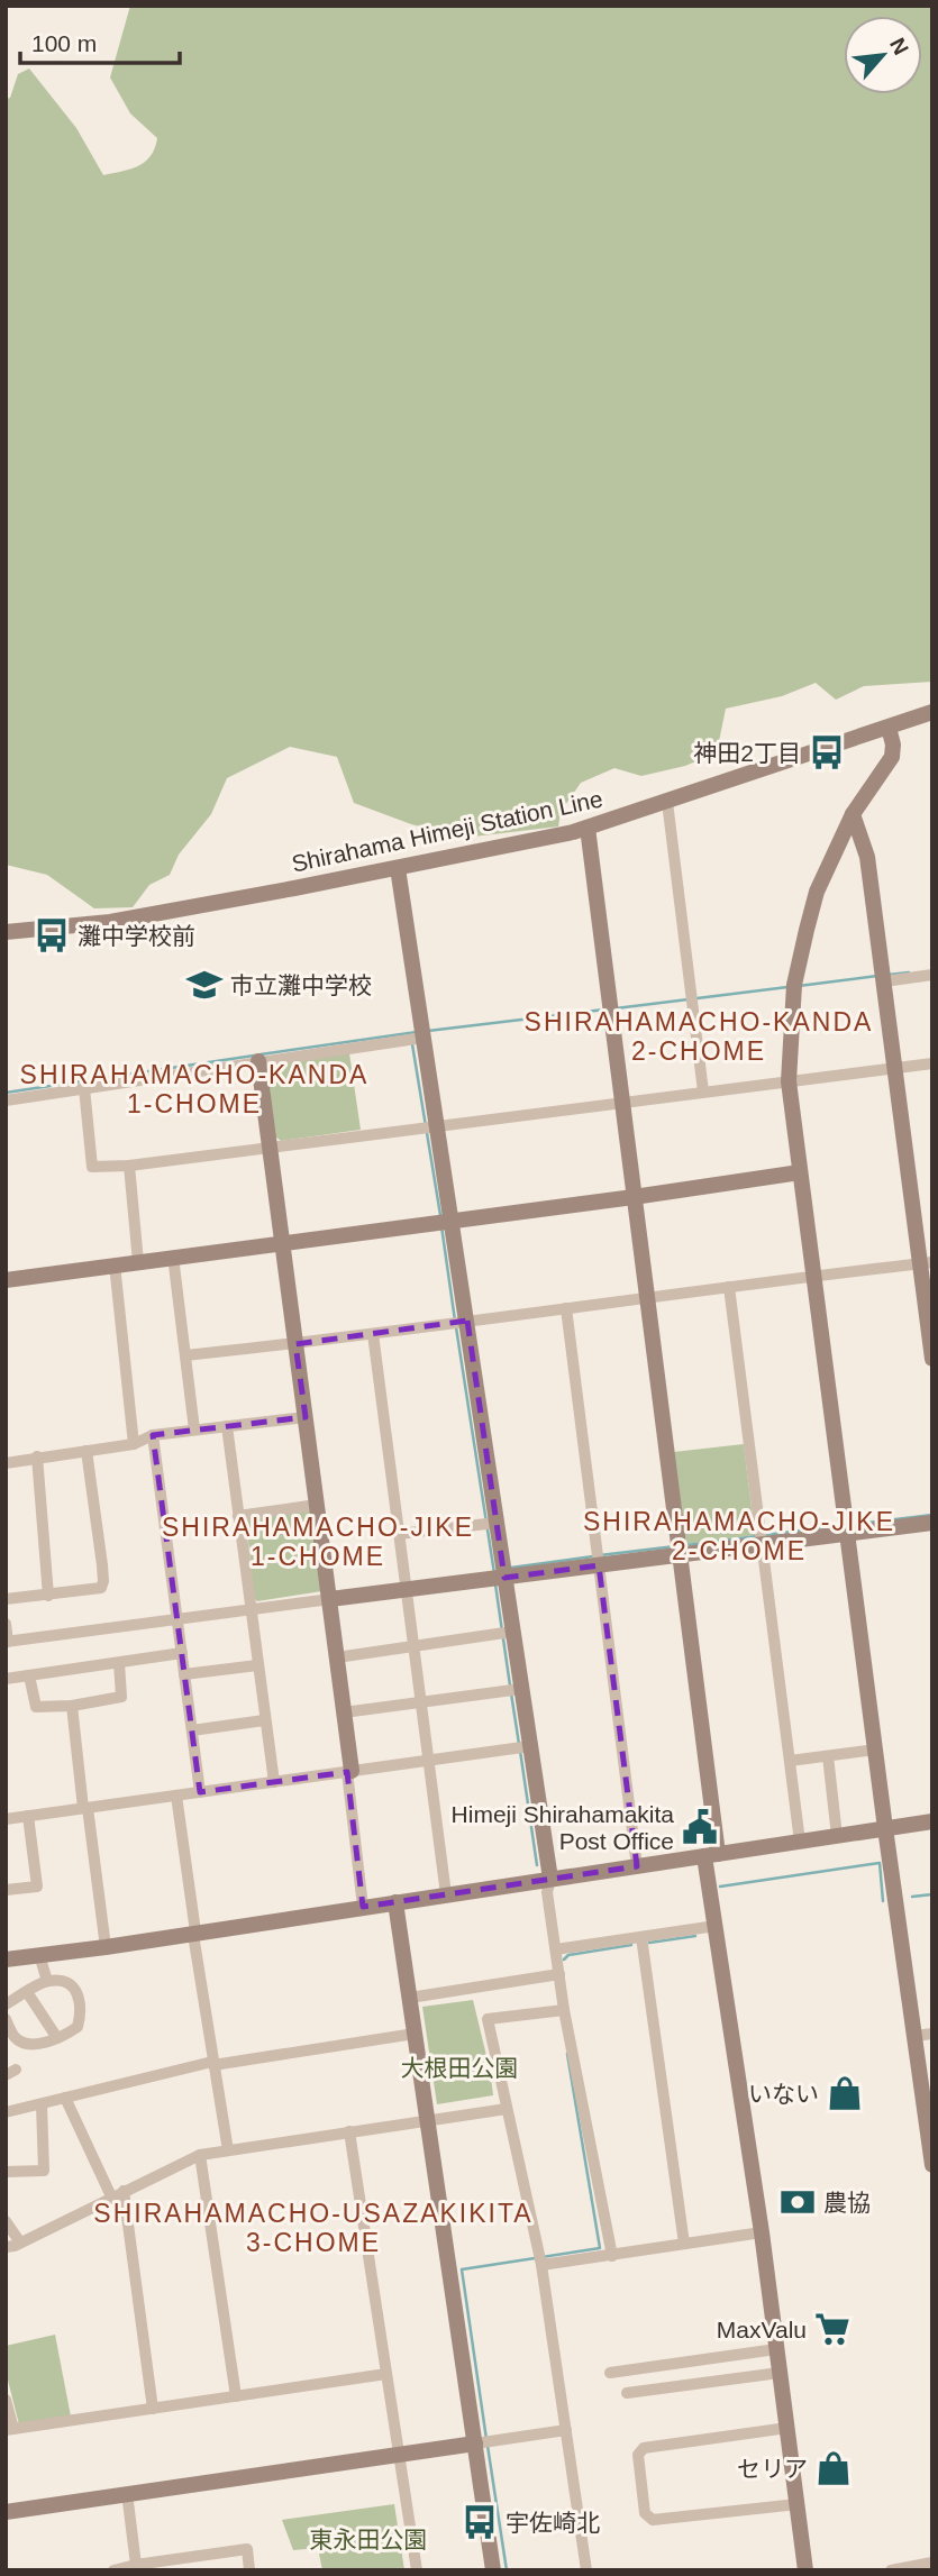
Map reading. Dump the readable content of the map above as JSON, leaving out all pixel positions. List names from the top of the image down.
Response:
{
  "streets": {
    "street": ["Shirahama Himeji Station Line"]
  },
  "districts": [
    "SHIRAHAMACHO-KANDA 2-CHOME",
    "SHIRAHAMACHO-KANDA 1-CHOME",
    "SHIRAHAMACHO-JIKE 2-CHOME",
    "SHIRAHAMACHO-JIKE 1-CHOME",
    "SHIRAHAMACHO-USAZAKIKITA 3-CHOME"
  ],
  "parks": ["大根田公園", "東永田公園"],
  "places": {
    "bus stop": ["神田2丁目", "灘中学校前", "宇佐崎北"],
    "school or university": ["市立灘中学校"],
    "public building": ["Himeji Shirahamakita Post Office"],
    "shop": ["いない", "セリア"],
    "bank": ["農協"],
    "supermarket": ["MaxValu"]
  },
  "scale_bar": "100 m",
  "north": "top right"
}
